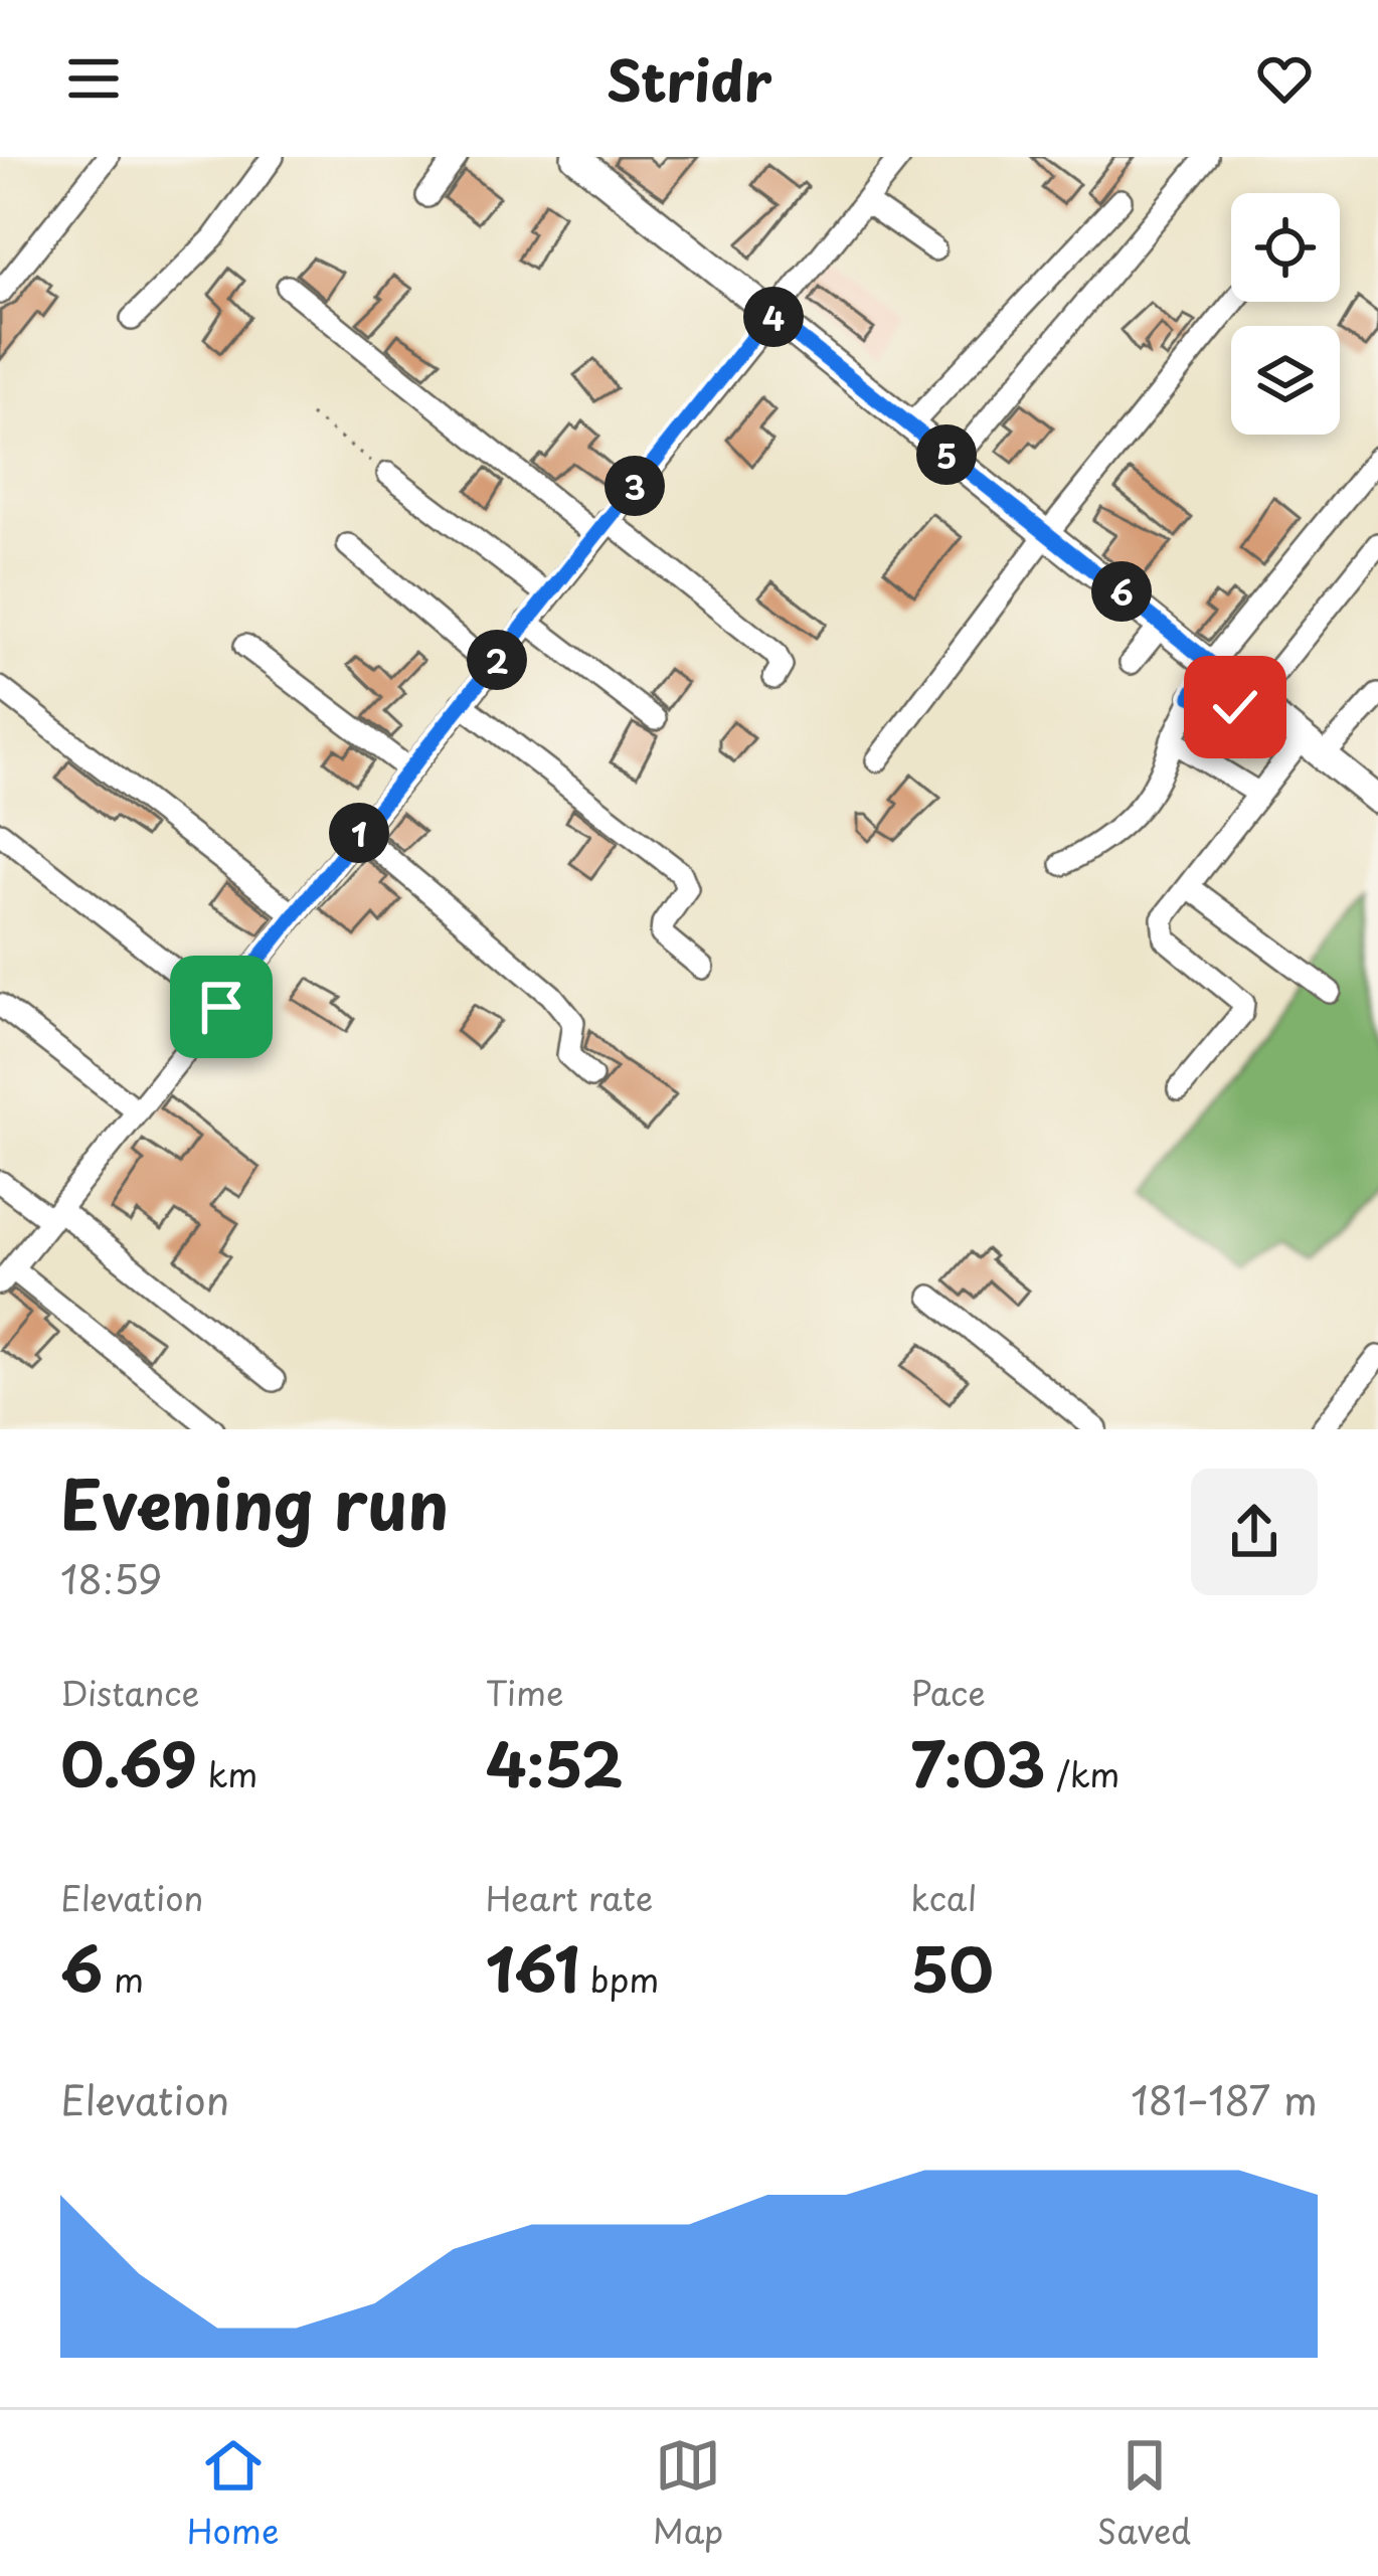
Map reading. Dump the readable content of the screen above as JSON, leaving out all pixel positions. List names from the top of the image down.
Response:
{
  "page": {
    "header": "Stridr",
    "pins": [
      "4",
      "5",
      "3",
      "6",
      "2",
      "1"
    ],
    "heading": ["Evening run", "18:59"],
    "stats": [
      ["Distance", "0.69 km"],
      ["Time", "4:52"],
      ["Pace", "7:03 /km"],
      ["Elevation", "6 m"],
      ["Heart rate", "161 bpm"],
      ["kcal", "50"]
    ],
    "chart": ["Elevation", "181–187 m"],
    "tabs": ["Home", "Map", "Saved"]
  }
}
